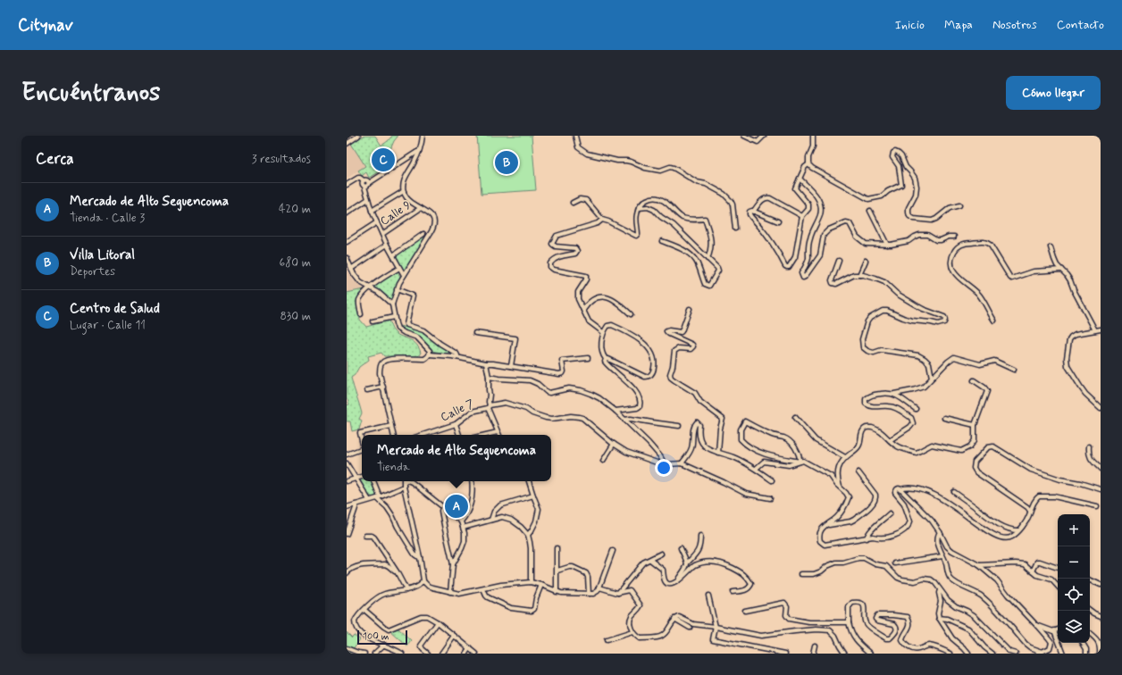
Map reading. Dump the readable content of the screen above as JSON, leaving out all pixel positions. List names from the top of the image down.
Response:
{
  "streets": {
    "street": ["Calle 9", "Calle 7"]
  },
  "scale_bar": "100 m",
  "page": {
    "header": "Citynav",
    "nav": [
      "Inicio",
      "Mapa",
      "Nosotros",
      "Contacto"
    ],
    "buttons": "Cómo llegar",
    "title": "Encuéntranos",
    "heading": ["Cerca", "3 resultados"],
    "pins": ["C", "B", "A"],
    "list": [
      {
        "mark": "A",
        "name": "Mercado de Alto Seguencoma",
        "note": "Tienda · Calle 3",
        "value": "420 m"
      },
      {
        "mark": "B",
        "name": "Villa Litoral",
        "note": "Deportes",
        "value": "680 m"
      },
      {
        "mark": "C",
        "name": "Centro de Salud",
        "note": "Lugar · Calle 11",
        "value": "830 m"
      }
    ],
    "popup": ["Mercado de Alto Seguencoma", "Tienda"],
    "map_buttons": ["+", "−"],
    "scale": "100 m"
  }
}
